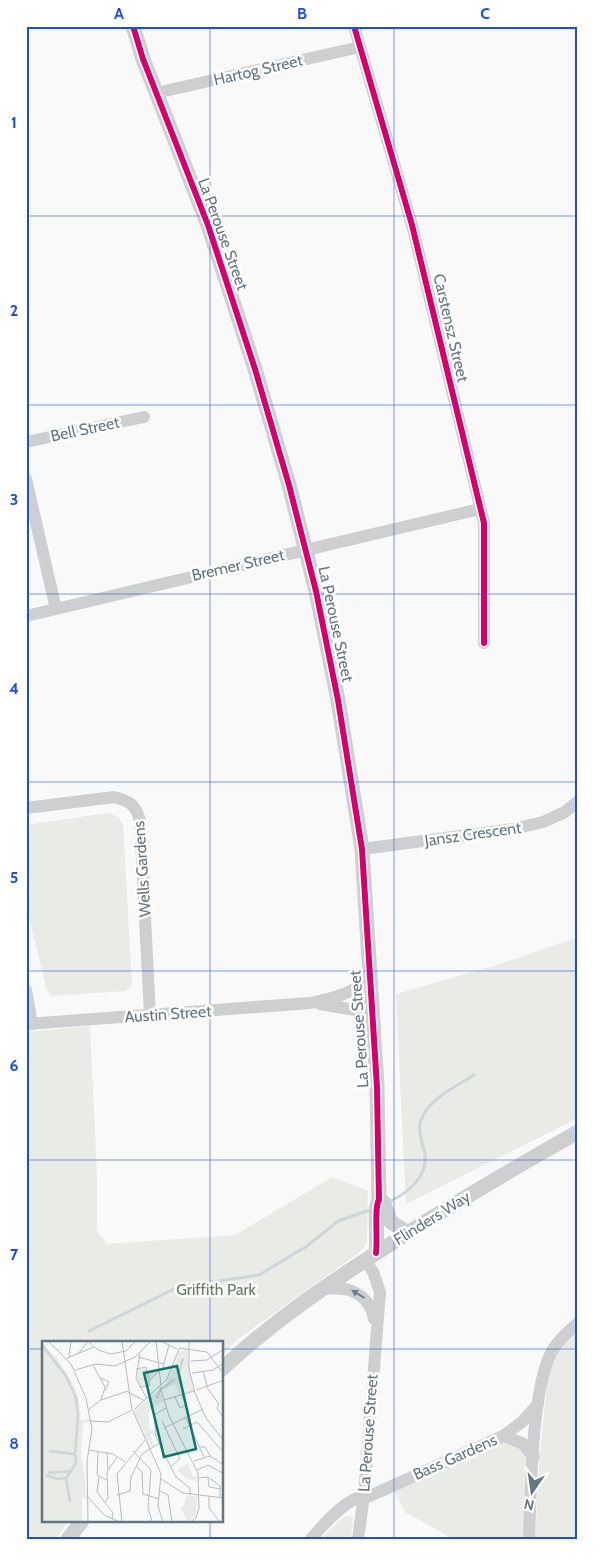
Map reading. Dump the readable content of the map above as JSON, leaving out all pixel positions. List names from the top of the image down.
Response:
{
  "streets": {
    "street": [
      "Hartog Street",
      "La Perouse Street",
      "Carstensz Street",
      "Bell Street",
      "Bremer Street",
      "Jansz Crescent",
      "Wells Gardens",
      "Austin Street",
      "Flinders Way",
      "Bass Gardens"
    ]
  },
  "crossings": [
    ["Hartog Street", "La Perouse Street"],
    ["Hartog Street", "Carstensz Street"],
    ["La Perouse Street", "Bremer Street"],
    ["La Perouse Street", "Jansz Crescent"],
    ["La Perouse Street", "Austin Street"],
    ["La Perouse Street", "Flinders Way"],
    ["La Perouse Street", "Bass Gardens"],
    ["Carstensz Street", "Bremer Street"],
    ["Wells Gardens", "Austin Street"]
  ],
  "parks": ["Griffith Park"],
  "north": "bottom",
  "grid": {
    "columns": ["A", "B", "C"],
    "rows": [
      "1",
      "2",
      "3",
      "4",
      "5",
      "6",
      "7",
      "8"
    ]
  }
}
